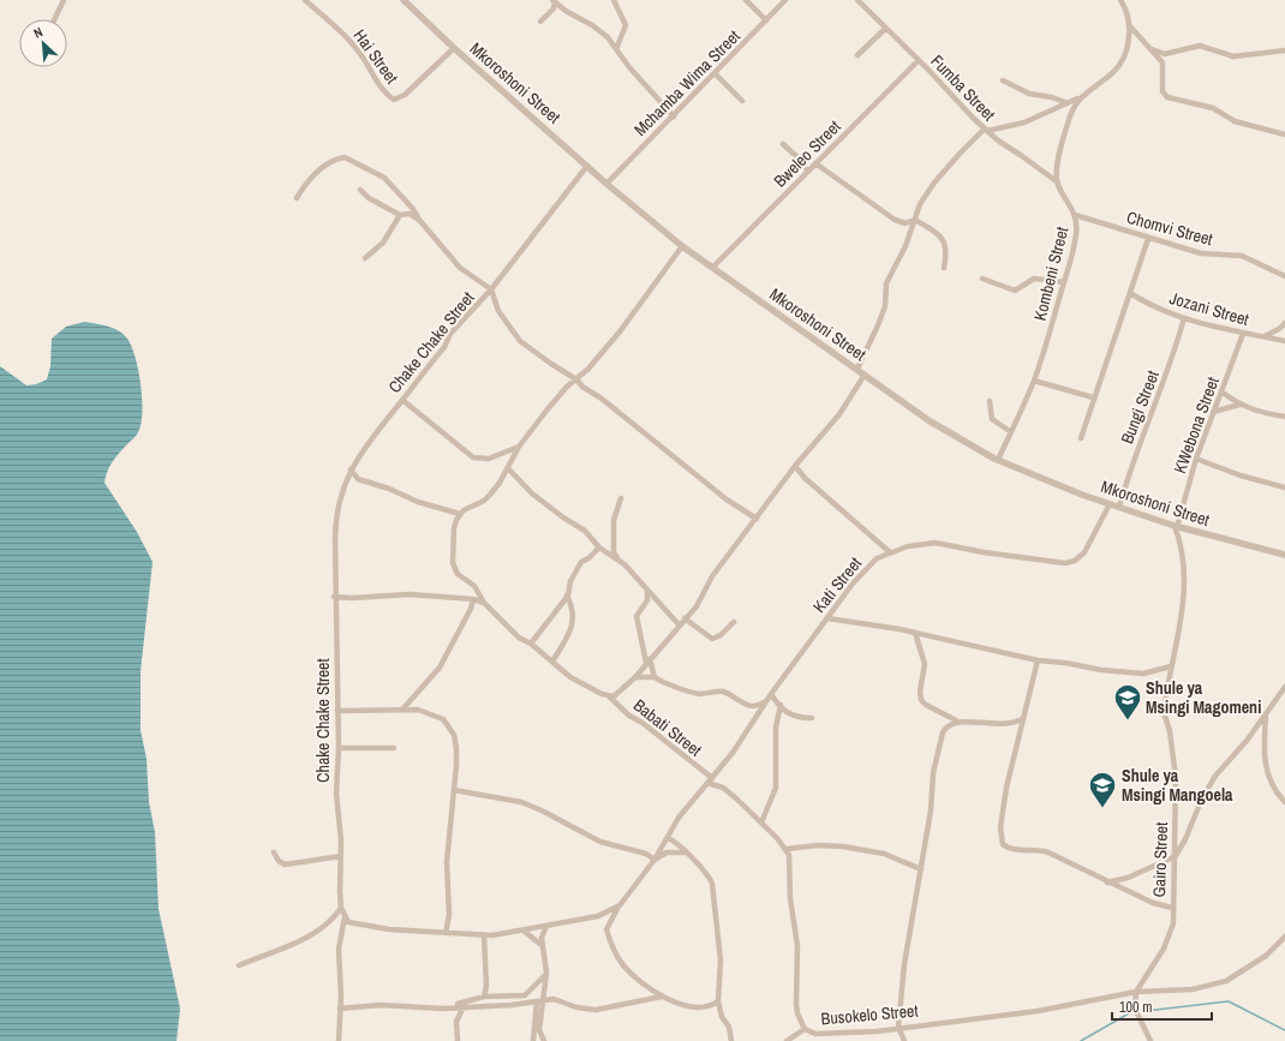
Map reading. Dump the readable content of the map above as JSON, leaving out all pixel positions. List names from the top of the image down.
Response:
{
  "streets": {
    "street": [
      "Hai Street",
      "Mkoroshoni Street",
      "Mchamba Wima Street",
      "Fumba Street",
      "Bweleo Street",
      "Chomvi Street",
      "Kombeni Street",
      "Jozani Street",
      "Chake Chake Street",
      "Bungi Street",
      "KWebona Street",
      "Kati Street",
      "Babati Street",
      "Gairo Street",
      "Busokelo Street"
    ]
  },
  "crossings": [
    ["Hai Street", "Mkoroshoni Street"],
    ["Mkoroshoni Street", "Mchamba Wima Street"],
    ["Mkoroshoni Street", "Bweleo Street"],
    ["Mkoroshoni Street", "Kombeni Street"],
    ["Mkoroshoni Street", "Chake Chake Street"],
    ["Mkoroshoni Street", "Bungi Street"],
    ["Mkoroshoni Street", "KWebona Street"],
    ["Mkoroshoni Street", "Kati Street"],
    ["Mkoroshoni Street", "Gairo Street"],
    ["Fumba Street", "Bweleo Street"],
    ["Fumba Street", "Kombeni Street"],
    ["Chomvi Street", "Kombeni Street"],
    ["Jozani Street", "Bungi Street"],
    ["Jozani Street", "KWebona Street"],
    ["KWebona Street", "Gairo Street"],
    ["Kati Street", "Babati Street"],
    ["Gairo Street", "Busokelo Street"]
  ],
  "places": {
    "school or university": ["Shule ya Msingi Magomeni", "Shule ya Msingi Mangoela"]
  },
  "scale_bar": "100 m",
  "north": "top left"
}
